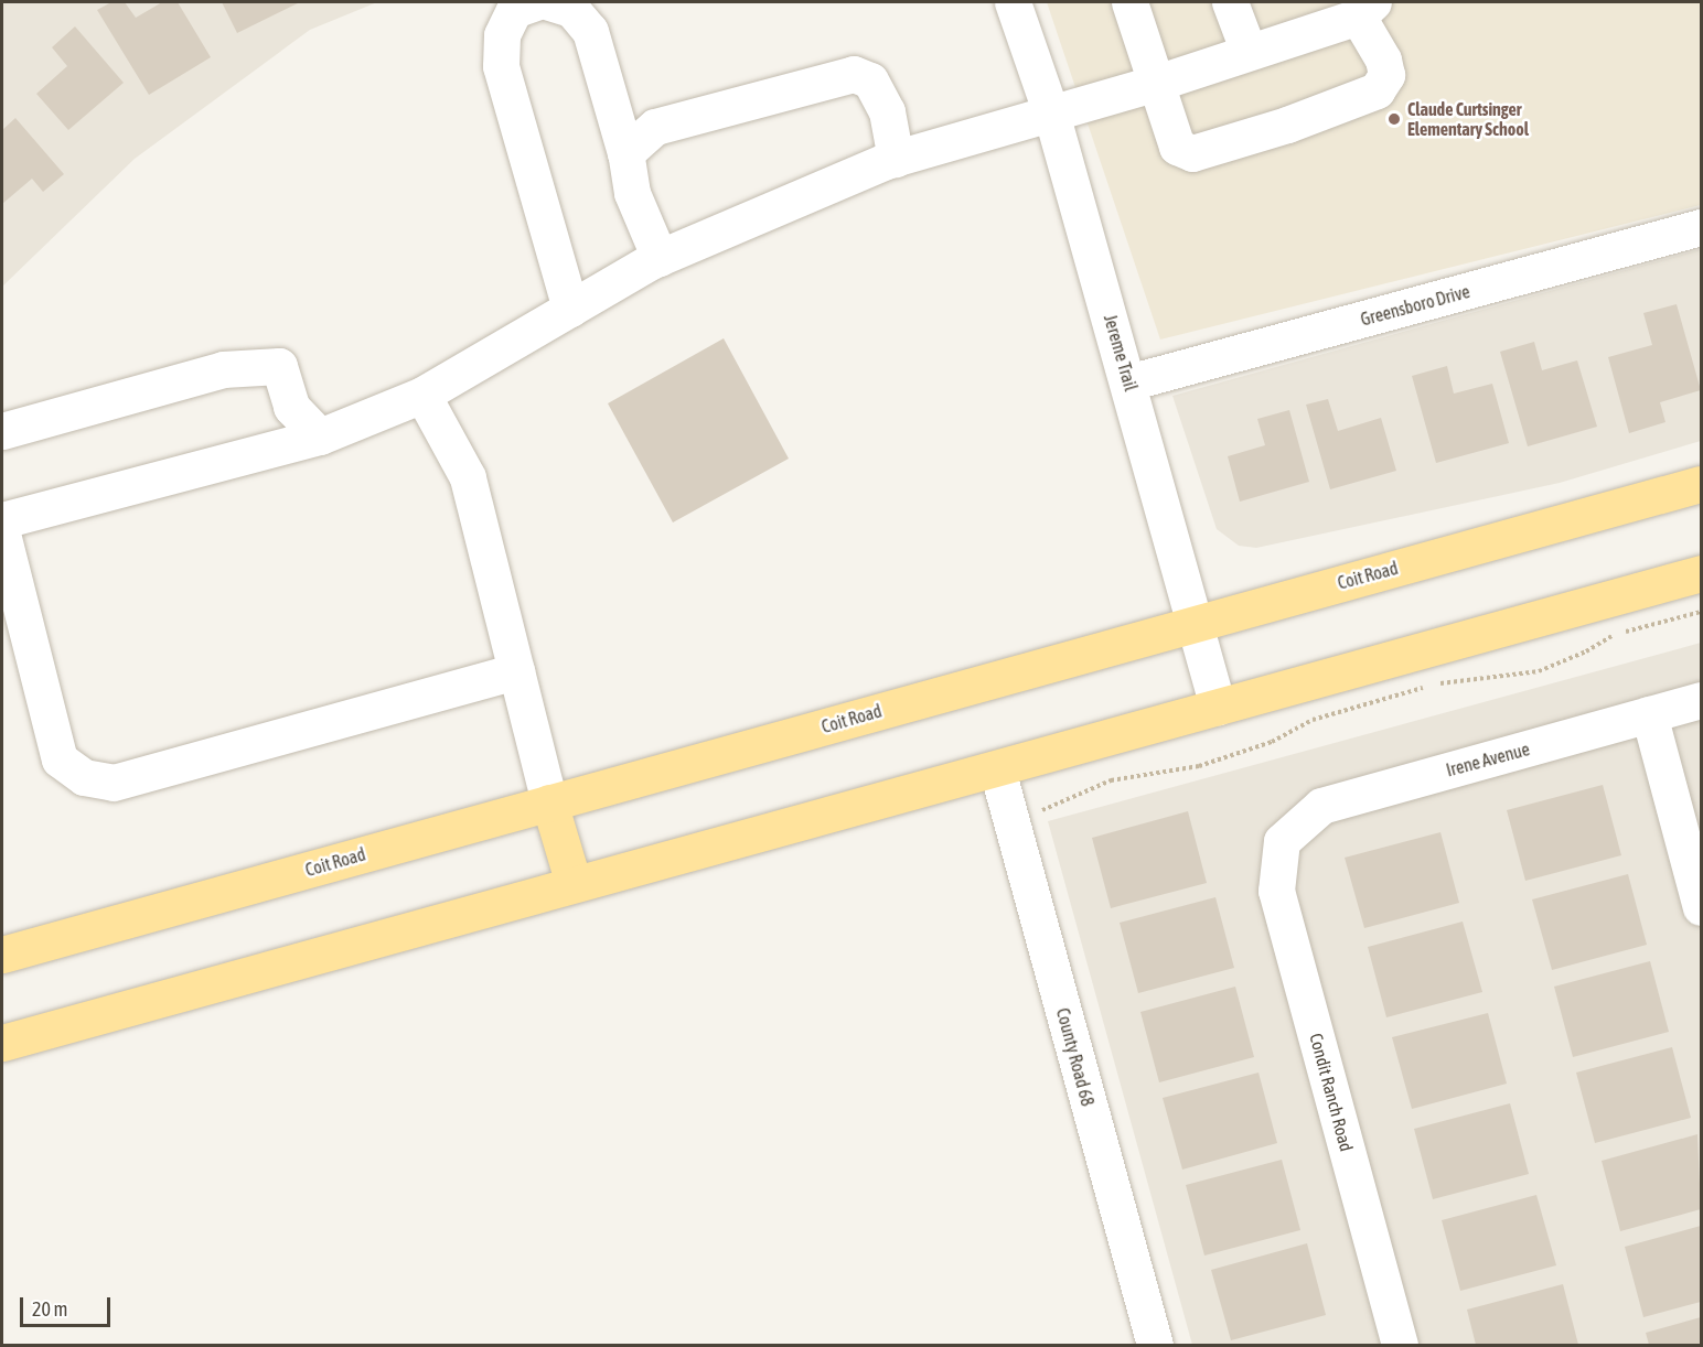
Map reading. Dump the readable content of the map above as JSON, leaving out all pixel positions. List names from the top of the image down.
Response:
{
  "streets": {
    "main road": ["Coit Road"],
    "street": [
      "Greensboro Drive",
      "Jereme Trail",
      "Irene Avenue",
      "County Road 68",
      "Condit Ranch Road"
    ]
  },
  "crossings": [
    ["Greensboro Drive", "Jereme Trail"],
    ["Jereme Trail", "Coit Road"],
    ["Irene Avenue", "Condit Ranch Road"]
  ],
  "places": ["Claude Curtsinger Elementary School"],
  "scale_bar": "20 m"
}
